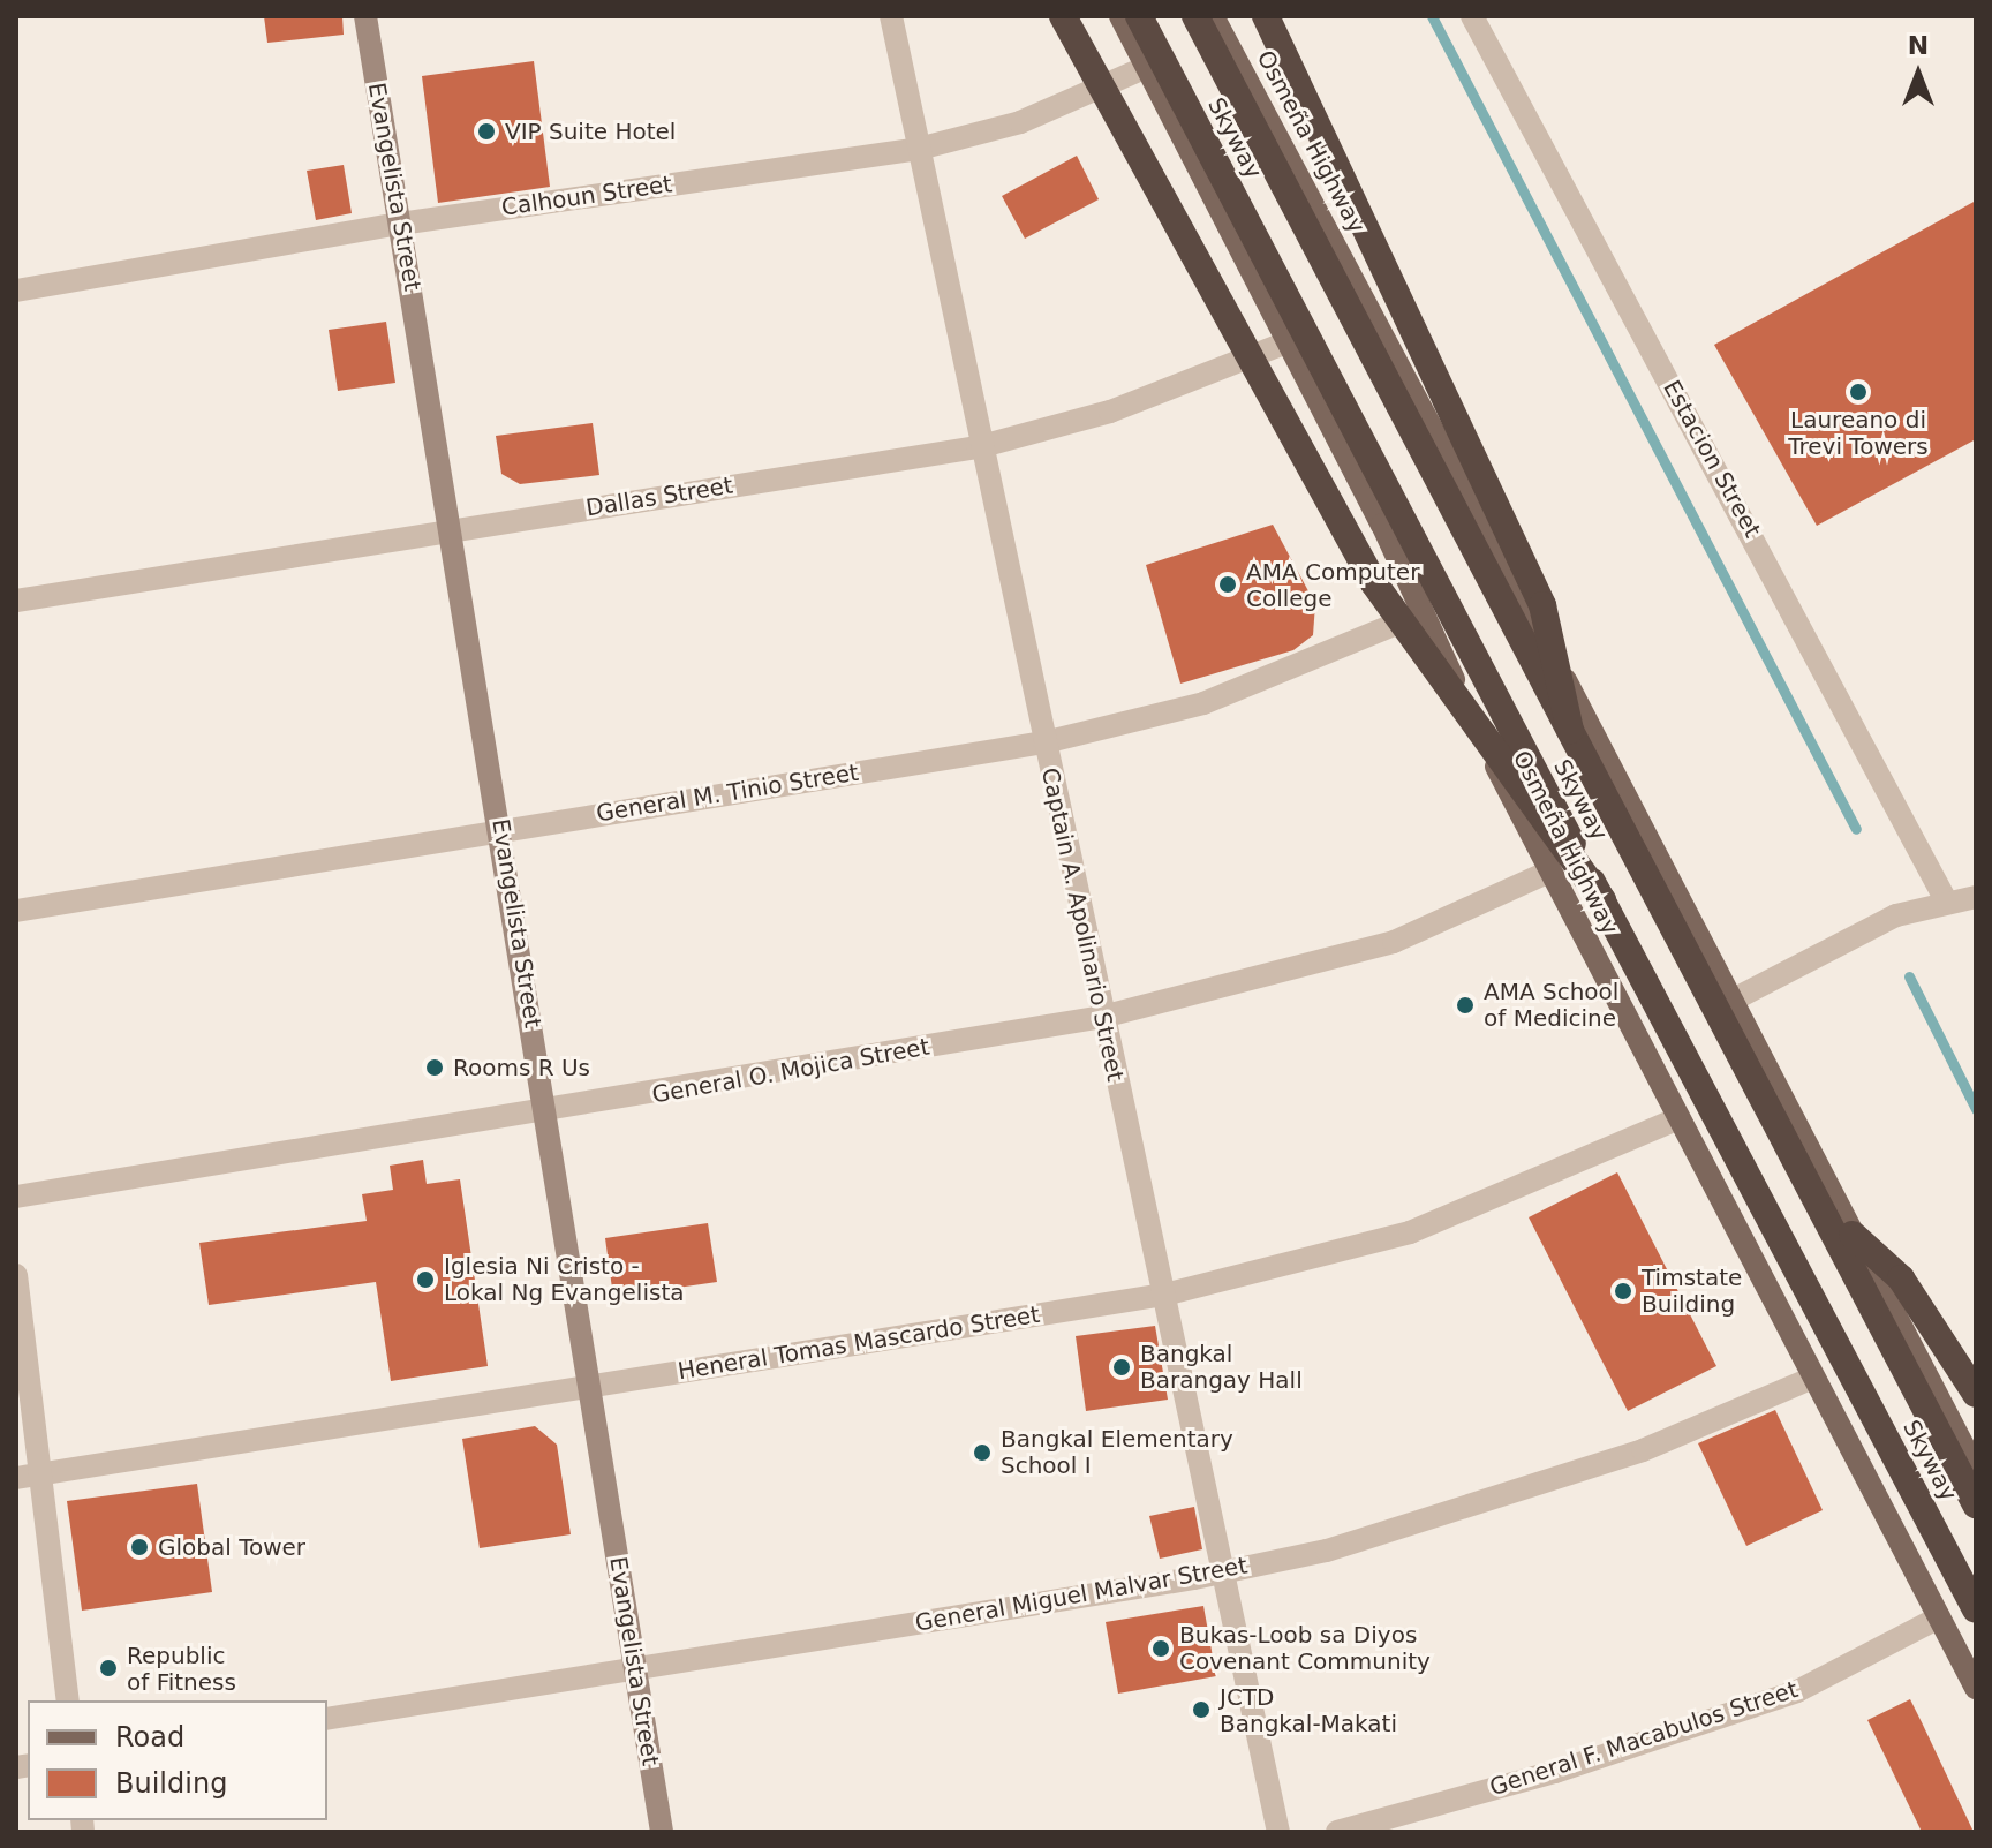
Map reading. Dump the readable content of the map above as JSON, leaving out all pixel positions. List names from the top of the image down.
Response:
{
  "streets": {
    "highway": ["Skyway"],
    "main road": ["Osmeña Highway", "Evangelista Street"],
    "street": [
      "Calhoun Street",
      "Estacion Street",
      "Dallas Street",
      "General M. Tinio Street",
      "Captain A. Apolinario Street",
      "General O. Mojica Street",
      "Heneral Tomas Mascardo Street",
      "General Miguel Malvar Street",
      "General F. Macabulos Street"
    ]
  },
  "crossings": [
    ["Osmeña Highway", "Calhoun Street"],
    ["Osmeña Highway", "Dallas Street"],
    ["Osmeña Highway", "General M. Tinio Street"],
    ["Osmeña Highway", "General O. Mojica Street"],
    ["Osmeña Highway", "Heneral Tomas Mascardo Street"],
    ["Osmeña Highway", "General Miguel Malvar Street"],
    ["Osmeña Highway", "General F. Macabulos Street"],
    ["Evangelista Street", "Calhoun Street"],
    ["Evangelista Street", "Dallas Street"],
    ["Evangelista Street", "General M. Tinio Street"],
    ["Evangelista Street", "General O. Mojica Street"],
    ["Evangelista Street", "Heneral Tomas Mascardo Street"],
    ["Evangelista Street", "General Miguel Malvar Street"],
    ["Calhoun Street", "Captain A. Apolinario Street"],
    ["Dallas Street", "Captain A. Apolinario Street"],
    ["General M. Tinio Street", "Captain A. Apolinario Street"],
    ["Captain A. Apolinario Street", "General O. Mojica Street"],
    ["Captain A. Apolinario Street", "Heneral Tomas Mascardo Street"],
    ["Captain A. Apolinario Street", "General Miguel Malvar Street"]
  ],
  "places": [
    "VIP Suite Hotel",
    "Laureano di Trevi Towers",
    "AMA Computer College",
    "AMA School of Medicine",
    "Rooms R Us",
    "Iglesia Ni Cristo - Lokal Ng Evangelista",
    "Timstate Building",
    "Bangkal Barangay Hall",
    "Bangkal Elementary School Ⅰ",
    "Global Tower",
    "Bukas-Loob sa Diyos Covenant Community",
    "Republic of Fitness",
    "JCTD Bangkal-Makati"
  ],
  "legend": ["Road", "Building"],
  "north": "top"
}
